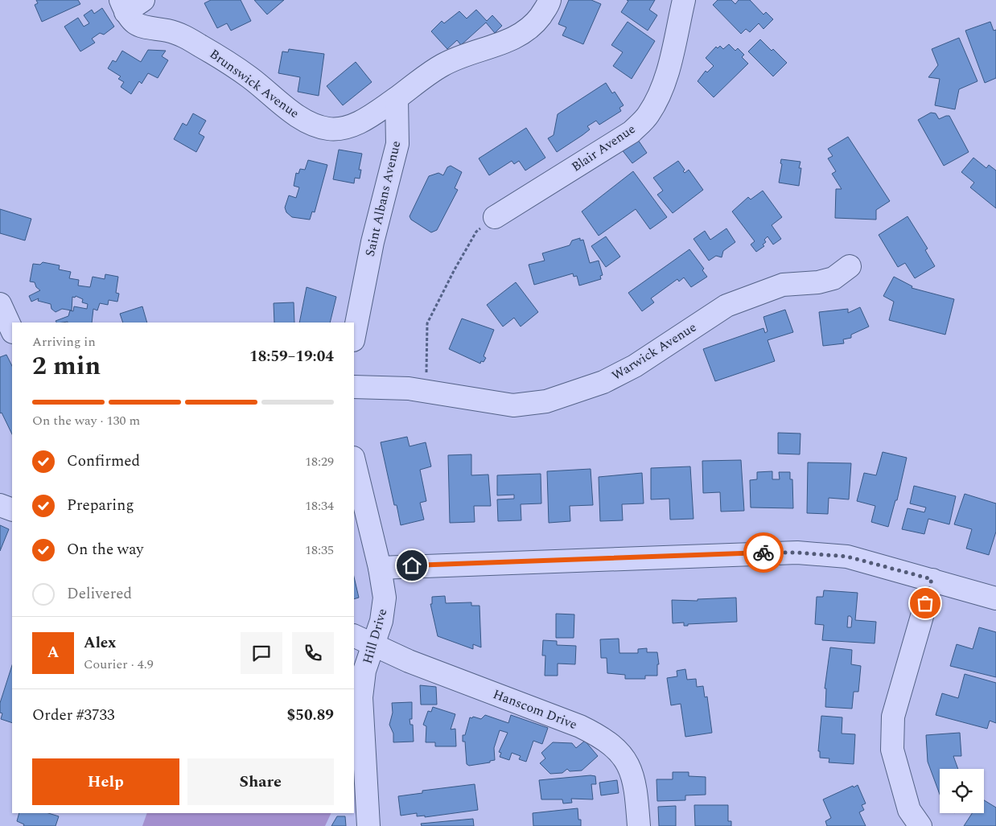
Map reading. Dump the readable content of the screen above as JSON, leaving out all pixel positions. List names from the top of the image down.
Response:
{
  "streets": {
    "street": [
      "Brunswick Avenue",
      "Blair Avenue",
      "Saint Albans Avenue",
      "Warwick Avenue",
      "Hill Drive",
      "Hanscom Drive"
    ]
  },
  "crossings": [
    ["Brunswick Avenue", "Saint Albans Avenue"],
    ["Hill Drive", "Hanscom Drive"]
  ],
  "page": {
    "heading": ["2 min", "Arriving in", "18:59–19:04"],
    "panel": [
      "Alex",
      "Courier · 4.9",
      "Order #3733",
      "$50.89"
    ],
    "bar": "On the way · 130 m",
    "list": [
      ["Confirmed", "18:29"],
      ["Preparing", "18:34"],
      ["On the way", "18:35"],
      "Delivered"
    ],
    "round": "A",
    "buttons": ["Help", "Share"]
  }
}
